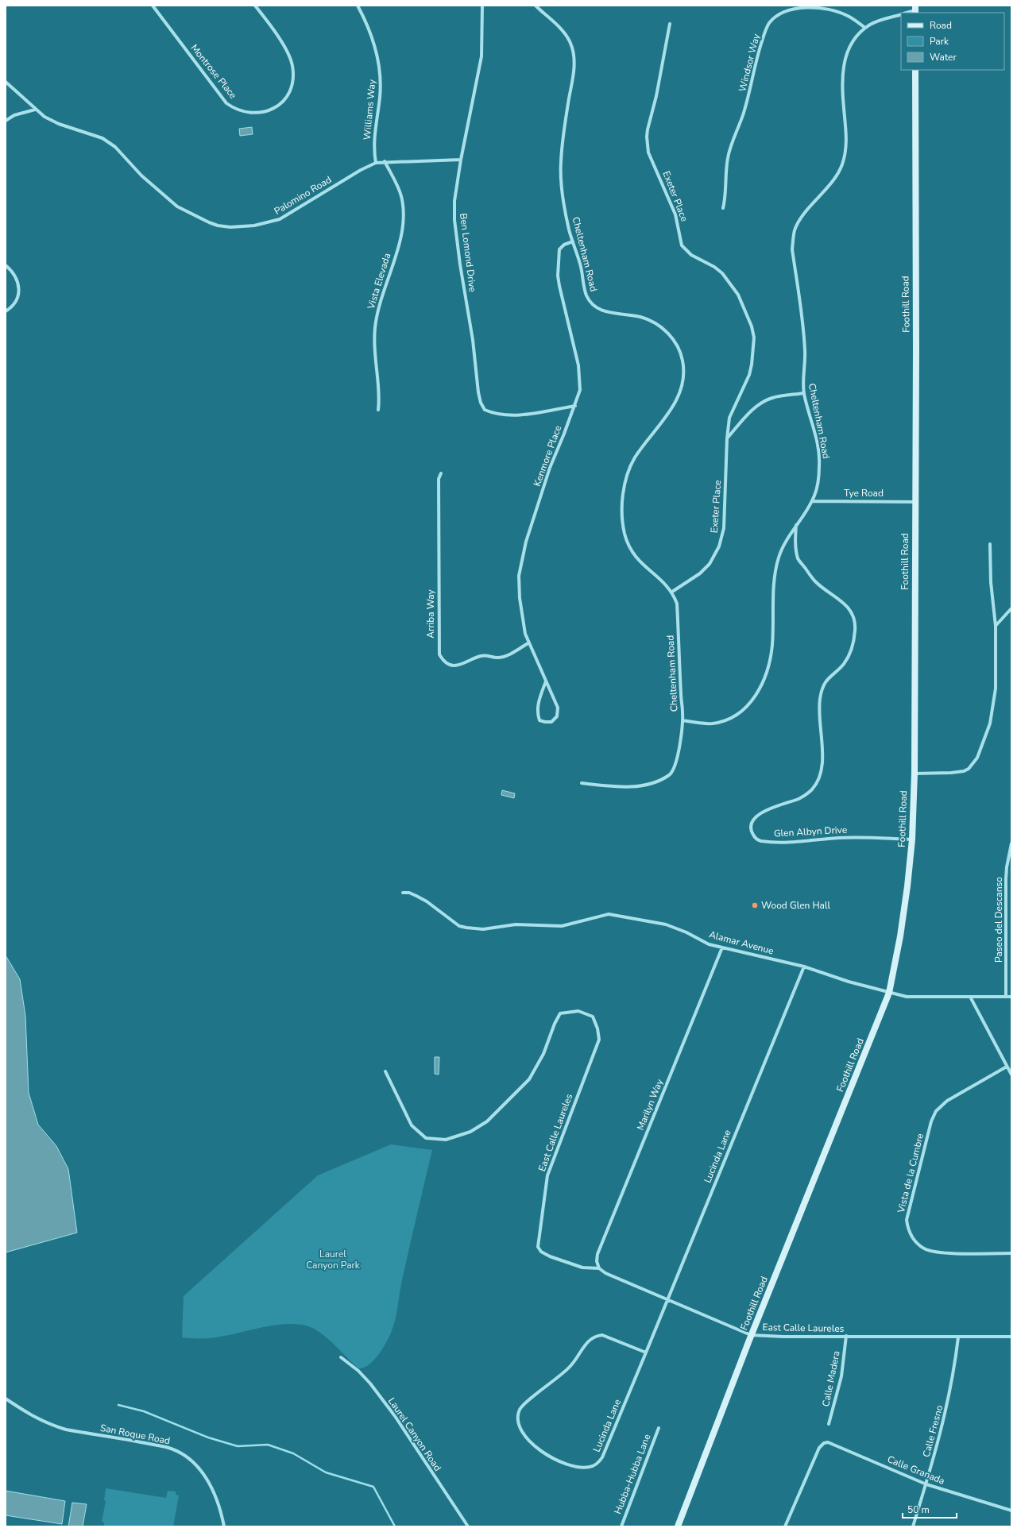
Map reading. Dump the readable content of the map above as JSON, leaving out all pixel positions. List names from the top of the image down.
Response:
{
  "streets": {
    "main road": ["Foothill Road"],
    "street": [
      "Windsor Way",
      "Montrose Place",
      "Williams Way",
      "Palomino Road",
      "Exeter Place",
      "Ben Lomond Drive",
      "Cheltenham Road",
      "Vista Elevada",
      "Kenmore Place",
      "Tye Road",
      "Arriba Way",
      "Glen Albyn Drive",
      "Paseo del Descanso",
      "Alamar Avenue",
      "Marilyn Way",
      "East Calle Laureles",
      "Lucinda Lane",
      "Vista de la Cumbre",
      "Calle Madera",
      "Calle Fresno",
      "San Roque Road",
      "Laurel Canyon Road",
      "Calle Granada",
      "Hubba-Hubba Lane"
    ]
  },
  "crossings": [
    ["Windsor Way", "Cheltenham Road"],
    ["Williams Way", "Palomino Road"],
    ["Palomino Road", "Ben Lomond Drive"],
    ["Palomino Road", "Vista Elevada"],
    ["Exeter Place", "Cheltenham Road"],
    ["Ben Lomond Drive", "Kenmore Place"],
    ["Cheltenham Road", "Kenmore Place"],
    ["Cheltenham Road", "Tye Road"],
    ["Cheltenham Road", "Glen Albyn Drive"],
    ["Foothill Road", "Tye Road"],
    ["Foothill Road", "Glen Albyn Drive"],
    ["Foothill Road", "Alamar Avenue"],
    ["Foothill Road", "East Calle Laureles"],
    ["Kenmore Place", "Arriba Way"],
    ["Paseo del Descanso", "Alamar Avenue"],
    ["Alamar Avenue", "Marilyn Way"],
    ["Alamar Avenue", "Lucinda Lane"],
    ["Marilyn Way", "East Calle Laureles"],
    ["East Calle Laureles", "Lucinda Lane"],
    ["East Calle Laureles", "Calle Madera"],
    ["East Calle Laureles", "Calle Fresno"],
    ["Calle Fresno", "Calle Granada"]
  ],
  "parks": ["Laurel Canyon Park"],
  "places": ["Wood Glen Hall"],
  "legend": ["Road", "Park", "Water"],
  "scale_bar": "50 m"
}
